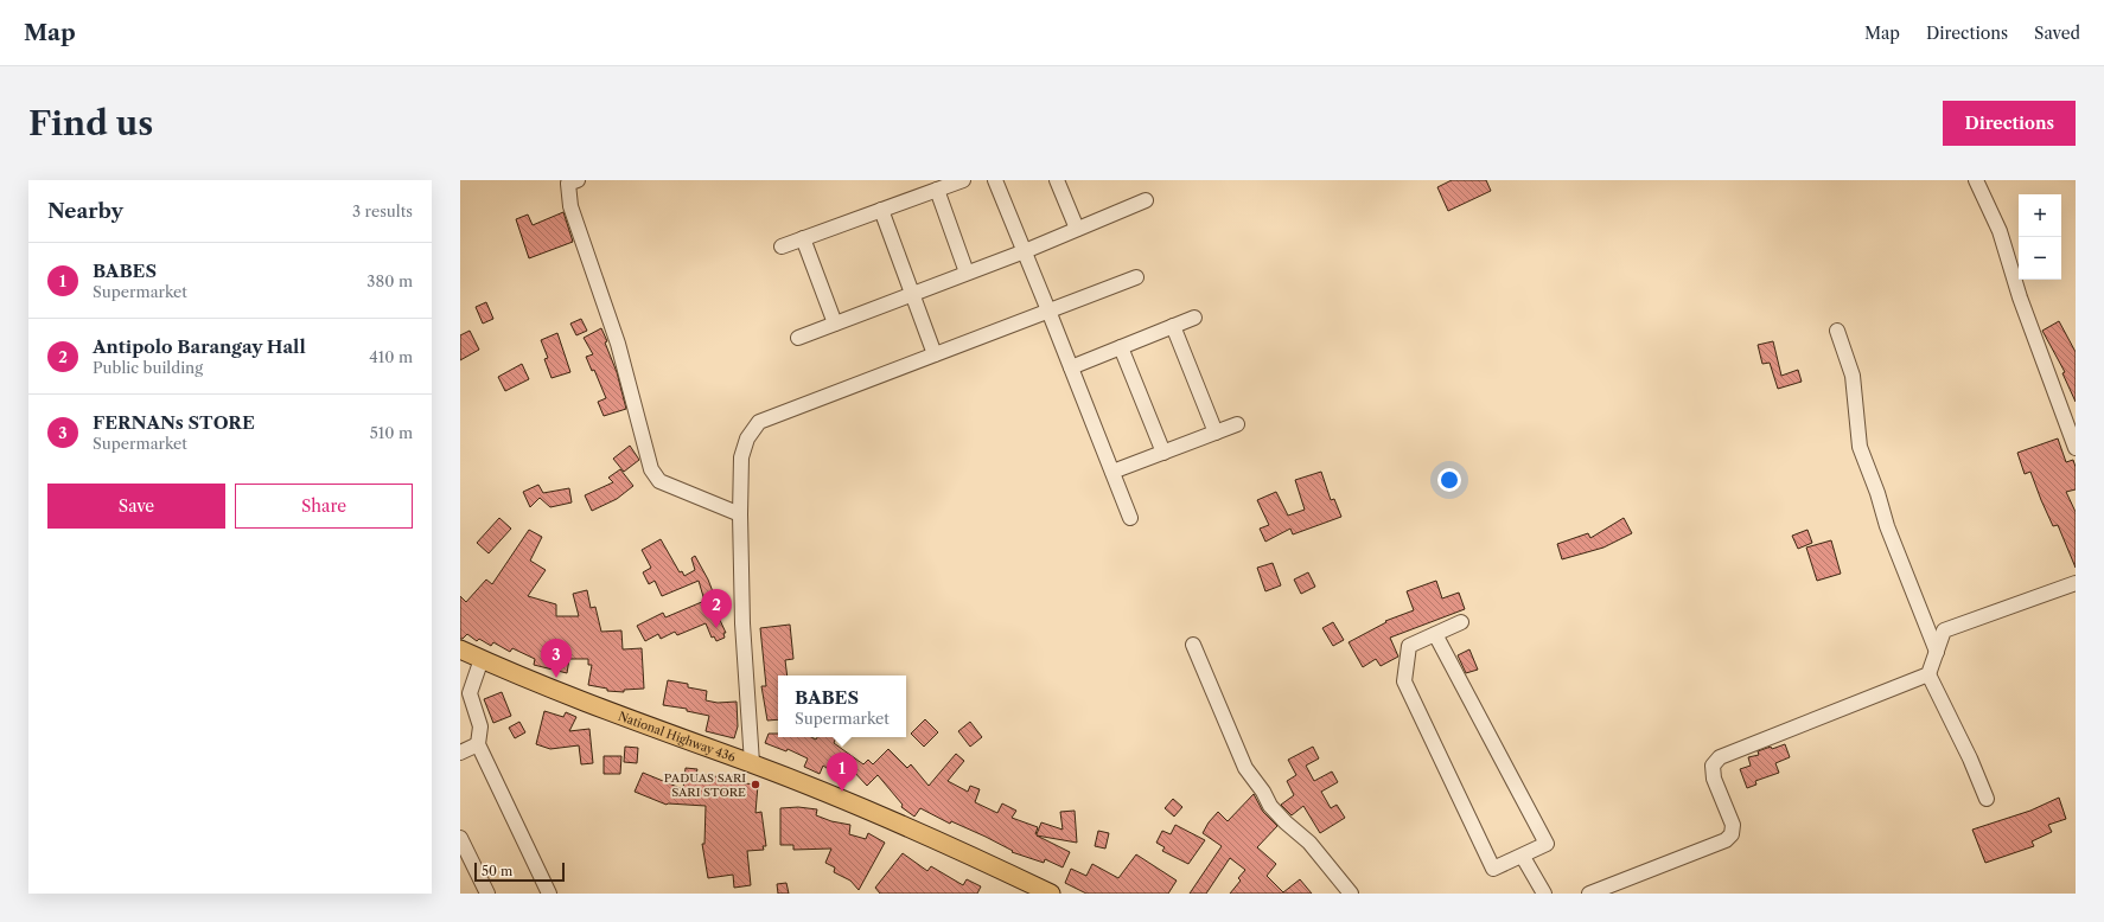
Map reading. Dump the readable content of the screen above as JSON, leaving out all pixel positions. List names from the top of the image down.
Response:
{
  "streets": {
    "main road": ["National Highway 436"]
  },
  "places": ["PADUAS SARI SARI STORE"],
  "scale_bar": "50 m",
  "page": {
    "header": "Map",
    "nav": ["Map", "Directions", "Saved"],
    "buttons": [
      "Directions",
      ["Save", "Share"]
    ],
    "title": "Find us",
    "heading": ["Nearby", "3 results"],
    "map_buttons": ["+", "−"],
    "list": [
      {
        "mark": "1",
        "name": "BABES",
        "note": "Supermarket",
        "value": "380 m"
      },
      {
        "mark": "2",
        "name": "Antipolo Barangay Hall",
        "note": "Public building",
        "value": "410 m"
      },
      {
        "mark": "3",
        "name": "FERNANs STORE",
        "note": "Supermarket",
        "value": "510 m"
      }
    ],
    "pins": ["2", "3", "1"],
    "popup": ["BABES", "Supermarket"],
    "scale": "50 m"
  }
}
